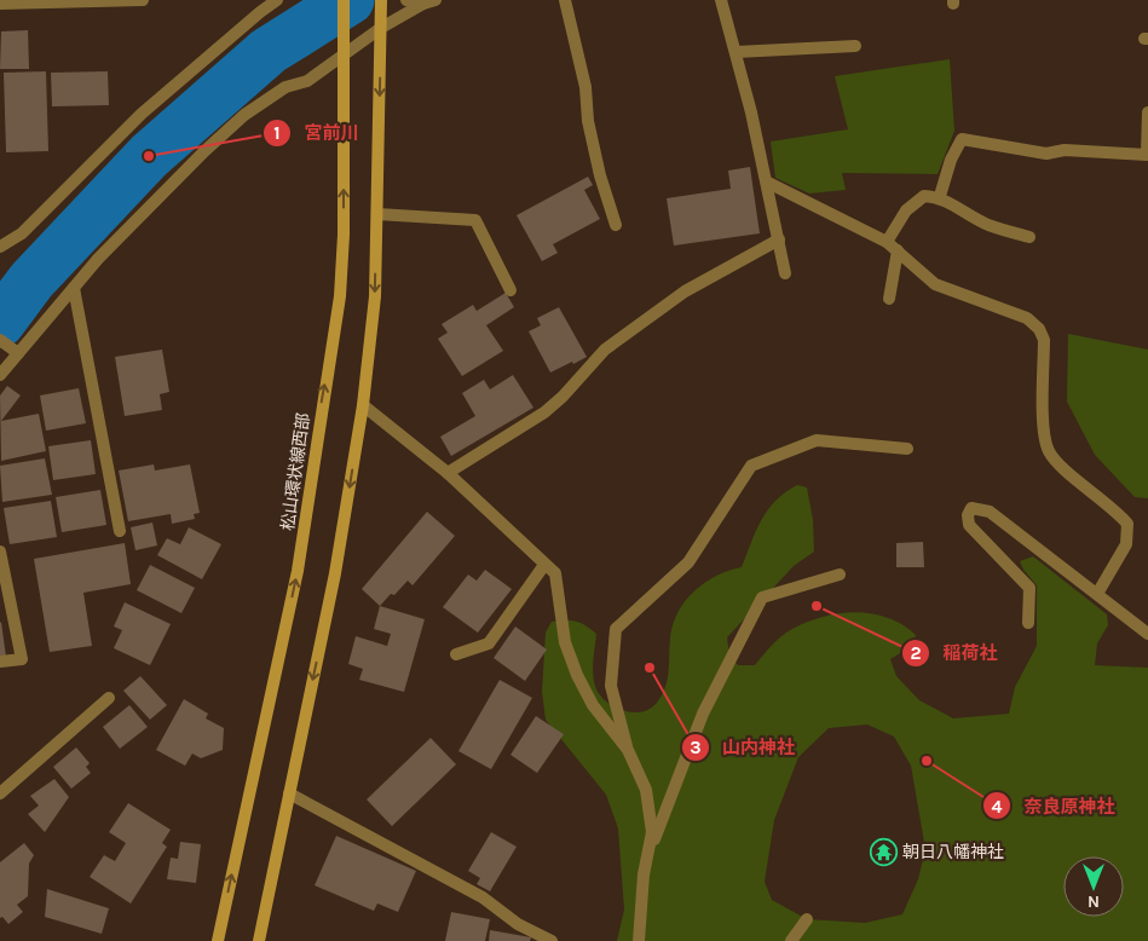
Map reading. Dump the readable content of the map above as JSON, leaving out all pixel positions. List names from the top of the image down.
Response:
{
  "streets": {
    "street": ["松山環状線西部"]
  },
  "places": {
    "other": [
      "宮前川",
      "稲荷社",
      "山内神社",
      "奈良原神社"
    ],
    "temple": ["朝日八幡神社"]
  },
  "north": "bottom"
}
